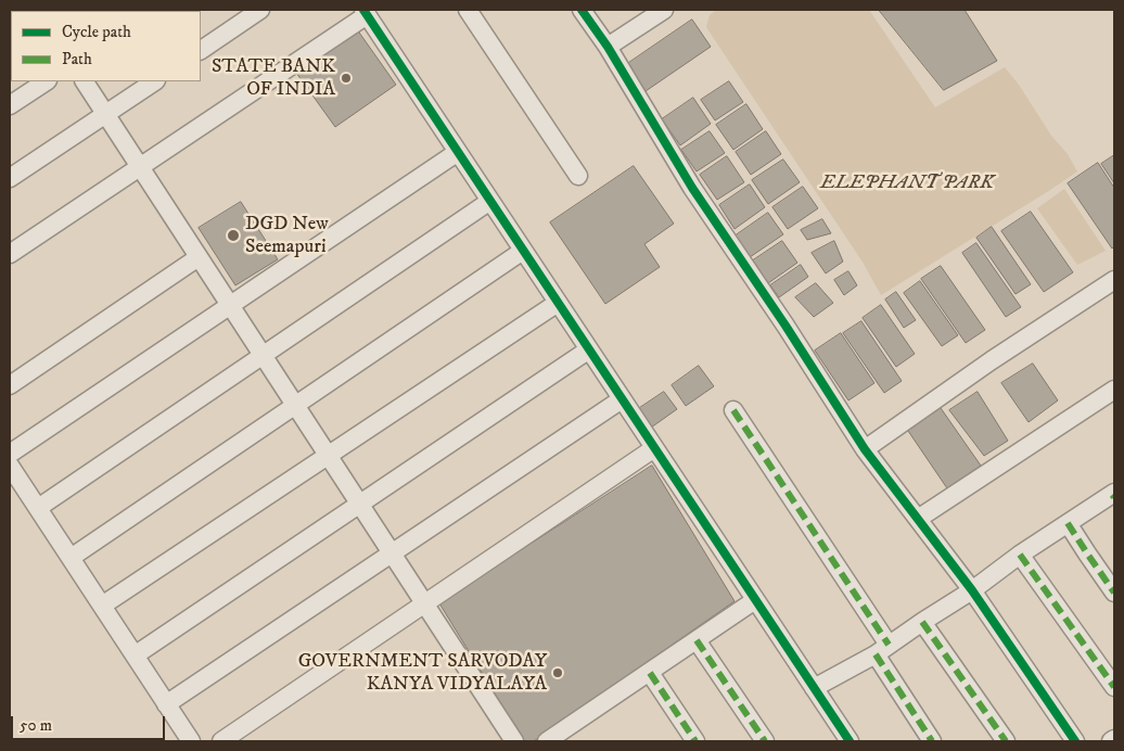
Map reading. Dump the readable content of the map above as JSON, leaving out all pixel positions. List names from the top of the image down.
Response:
{
  "parks": ["ELEPHANT PARK"],
  "places": ["STATE BANK OF INDIA", "DGD New Seemapuri", "GOVERNMENT SARVODAY KANYA VIDYALAYA"],
  "legend": ["Cycle path", "Path"],
  "scale_bar": "50 m"
}
